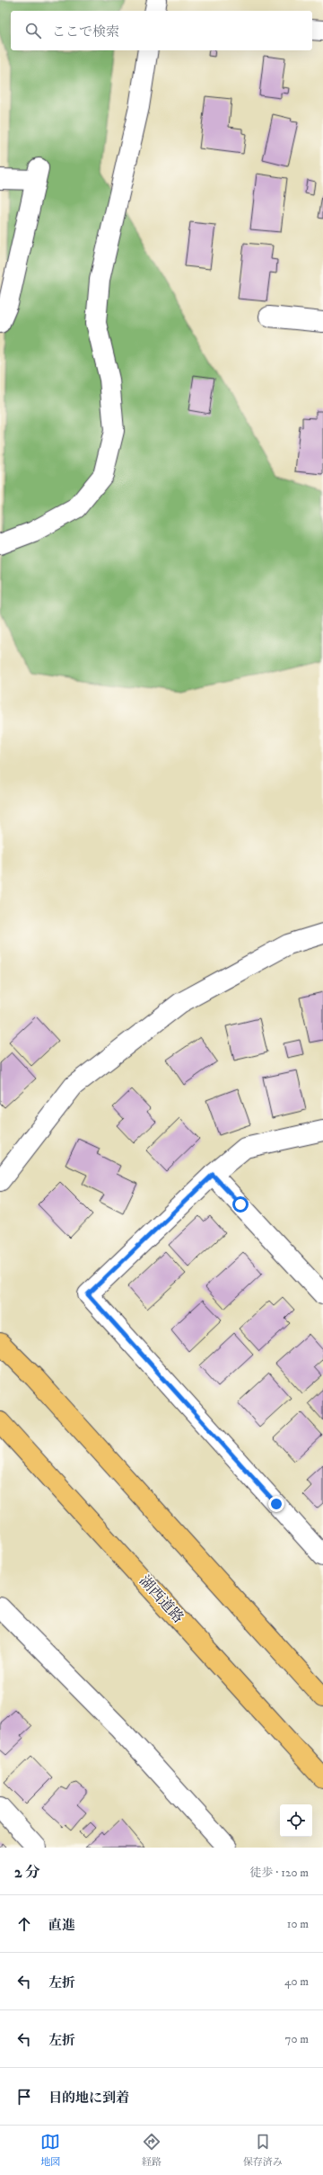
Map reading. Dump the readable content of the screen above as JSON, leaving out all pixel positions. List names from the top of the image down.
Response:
{
  "streets": {
    "highway": ["湖西道路"]
  },
  "page": {
    "search": "ここで検索",
    "heading": ["2 分", "徒歩 · 120 m"],
    "list": [
      ["直進", "10 m"],
      ["左折", "40 m"],
      ["左折", "70 m"],
      "目的地に到着"
    ],
    "nav": ["地図", "経路", "保存済み"]
  }
}
